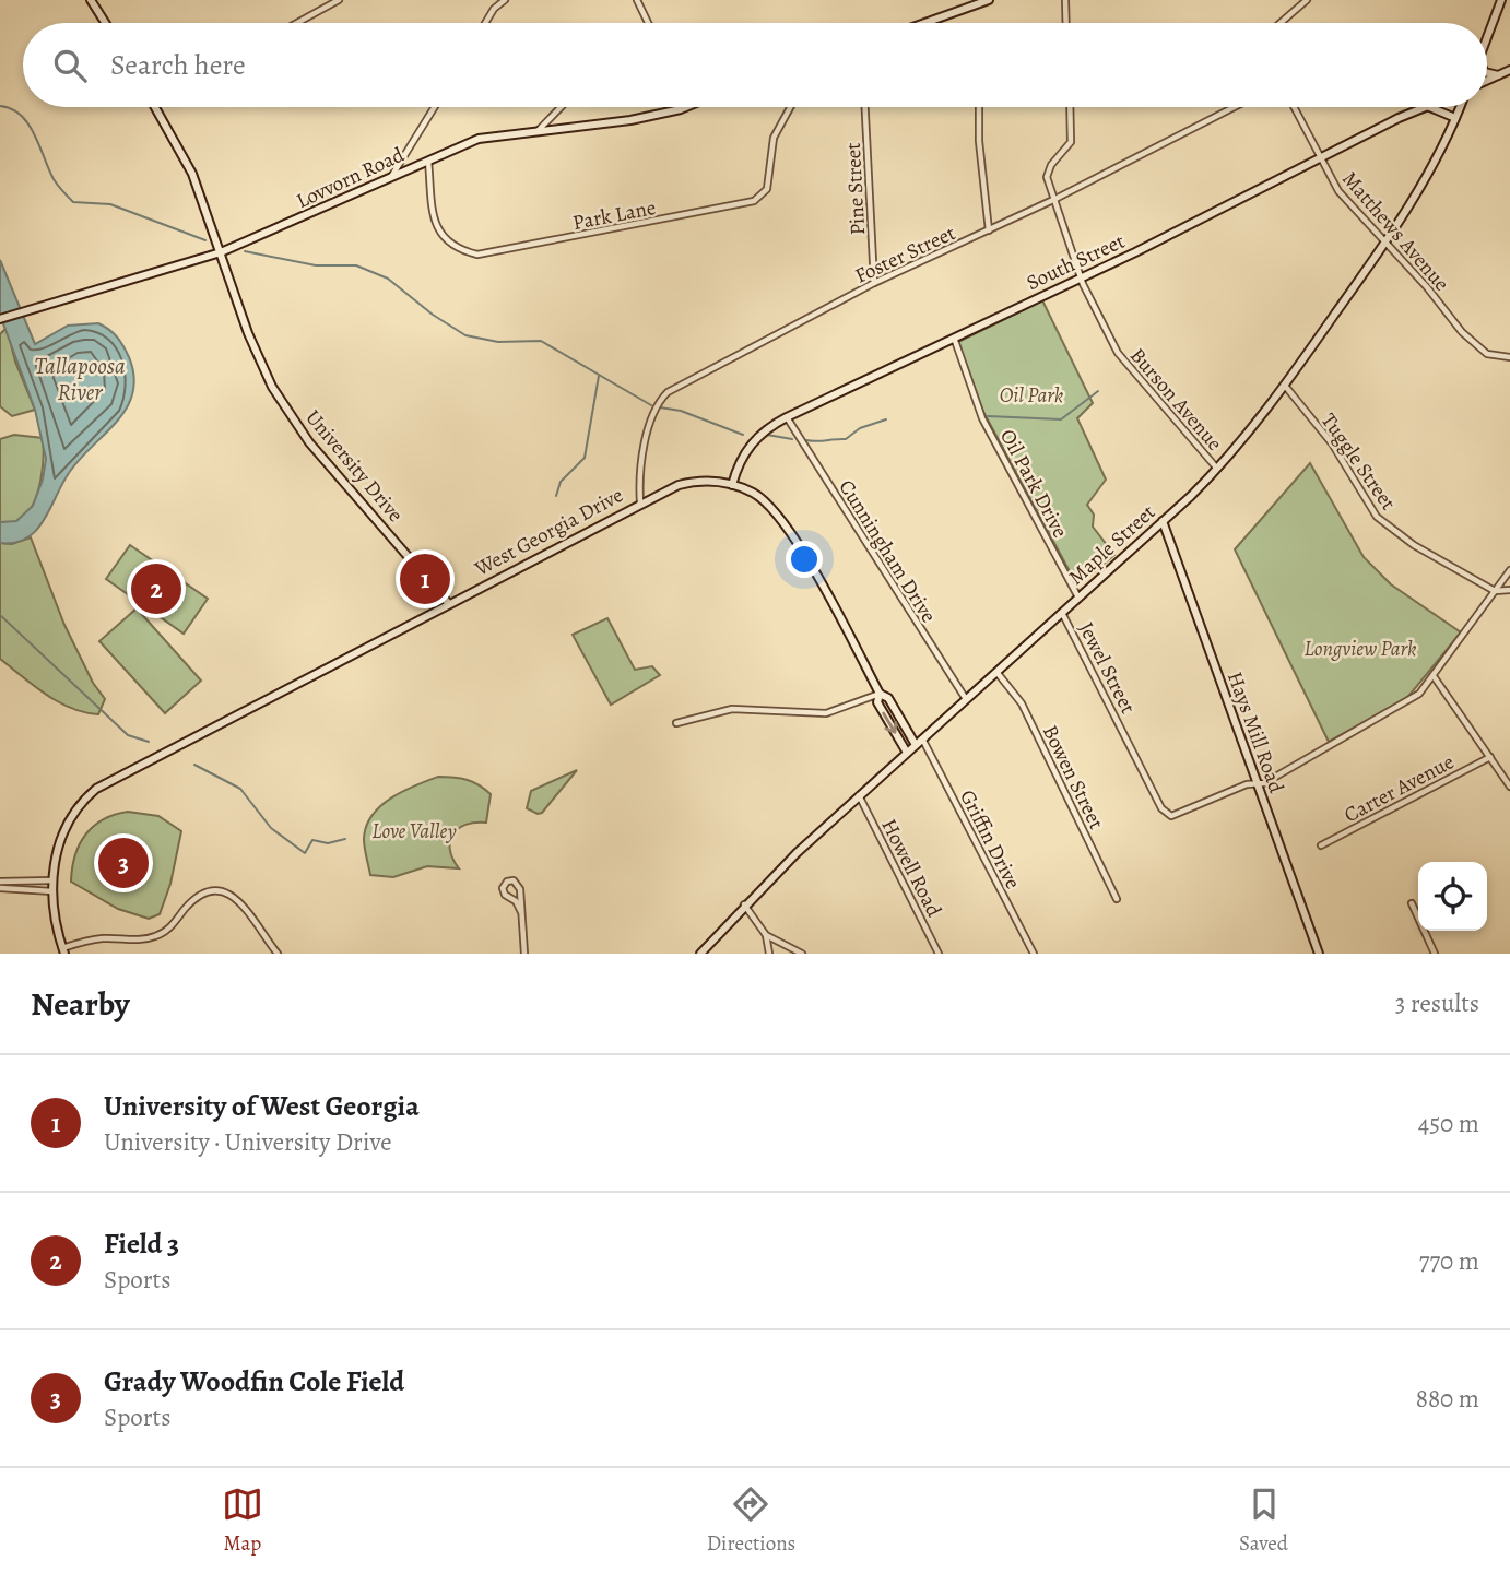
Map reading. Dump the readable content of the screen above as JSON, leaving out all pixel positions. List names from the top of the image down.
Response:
{
  "streets": {
    "street": [
      "Lovvorn Road",
      "Pine Street",
      "Park Lane",
      "Matthews Avenue",
      "Foster Street",
      "South Street",
      "Burson Avenue",
      "Tuggle Street",
      "University Drive",
      "Oil Park Drive",
      "West Georgia Drive",
      "Maple Street",
      "Cunningham Drive",
      "Jewel Street",
      "Hays Mill Road",
      "Bowen Street",
      "Carter Avenue",
      "Griffin Drive",
      "Howell Road"
    ]
  },
  "crossings": [
    ["Lovvorn Road", "Park Lane"],
    ["Lovvorn Road", "University Drive"],
    ["Pine Street", "Foster Street"],
    ["Matthews Avenue", "South Street"],
    ["Matthews Avenue", "Maple Street"],
    ["Foster Street", "Burson Avenue"],
    ["Foster Street", "West Georgia Drive"],
    ["South Street", "Burson Avenue"],
    ["South Street", "Oil Park Drive"],
    ["South Street", "West Georgia Drive"],
    ["South Street", "Cunningham Drive"],
    ["Burson Avenue", "Maple Street"],
    ["Tuggle Street", "Maple Street"],
    ["University Drive", "West Georgia Drive"],
    ["Oil Park Drive", "Maple Street"],
    ["West Georgia Drive", "Maple Street"],
    ["Maple Street", "Cunningham Drive"],
    ["Maple Street", "Jewel Street"],
    ["Maple Street", "Hays Mill Road"],
    ["Maple Street", "Bowen Street"],
    ["Maple Street", "Griffin Drive"],
    ["Maple Street", "Howell Road"],
    ["Jewel Street", "Hays Mill Road"]
  ],
  "water": ["Tallapoosa River"],
  "parks": ["Oil Park", "Longview Park", "Love Valley"],
  "page": {
    "search": "Search here",
    "pins": ["1", "2", "3"],
    "heading": ["Nearby", "3 results"],
    "list": [
      {
        "mark": "1",
        "name": "University of West Georgia",
        "note": "University · University Drive",
        "value": "450 m"
      },
      {
        "mark": "2",
        "name": "Field 3",
        "note": "Sports",
        "value": "770 m"
      },
      {
        "mark": "3",
        "name": "Grady Woodfin Cole Field",
        "note": "Sports",
        "value": "880 m"
      }
    ],
    "nav": ["Map", "Directions", "Saved"]
  }
}
